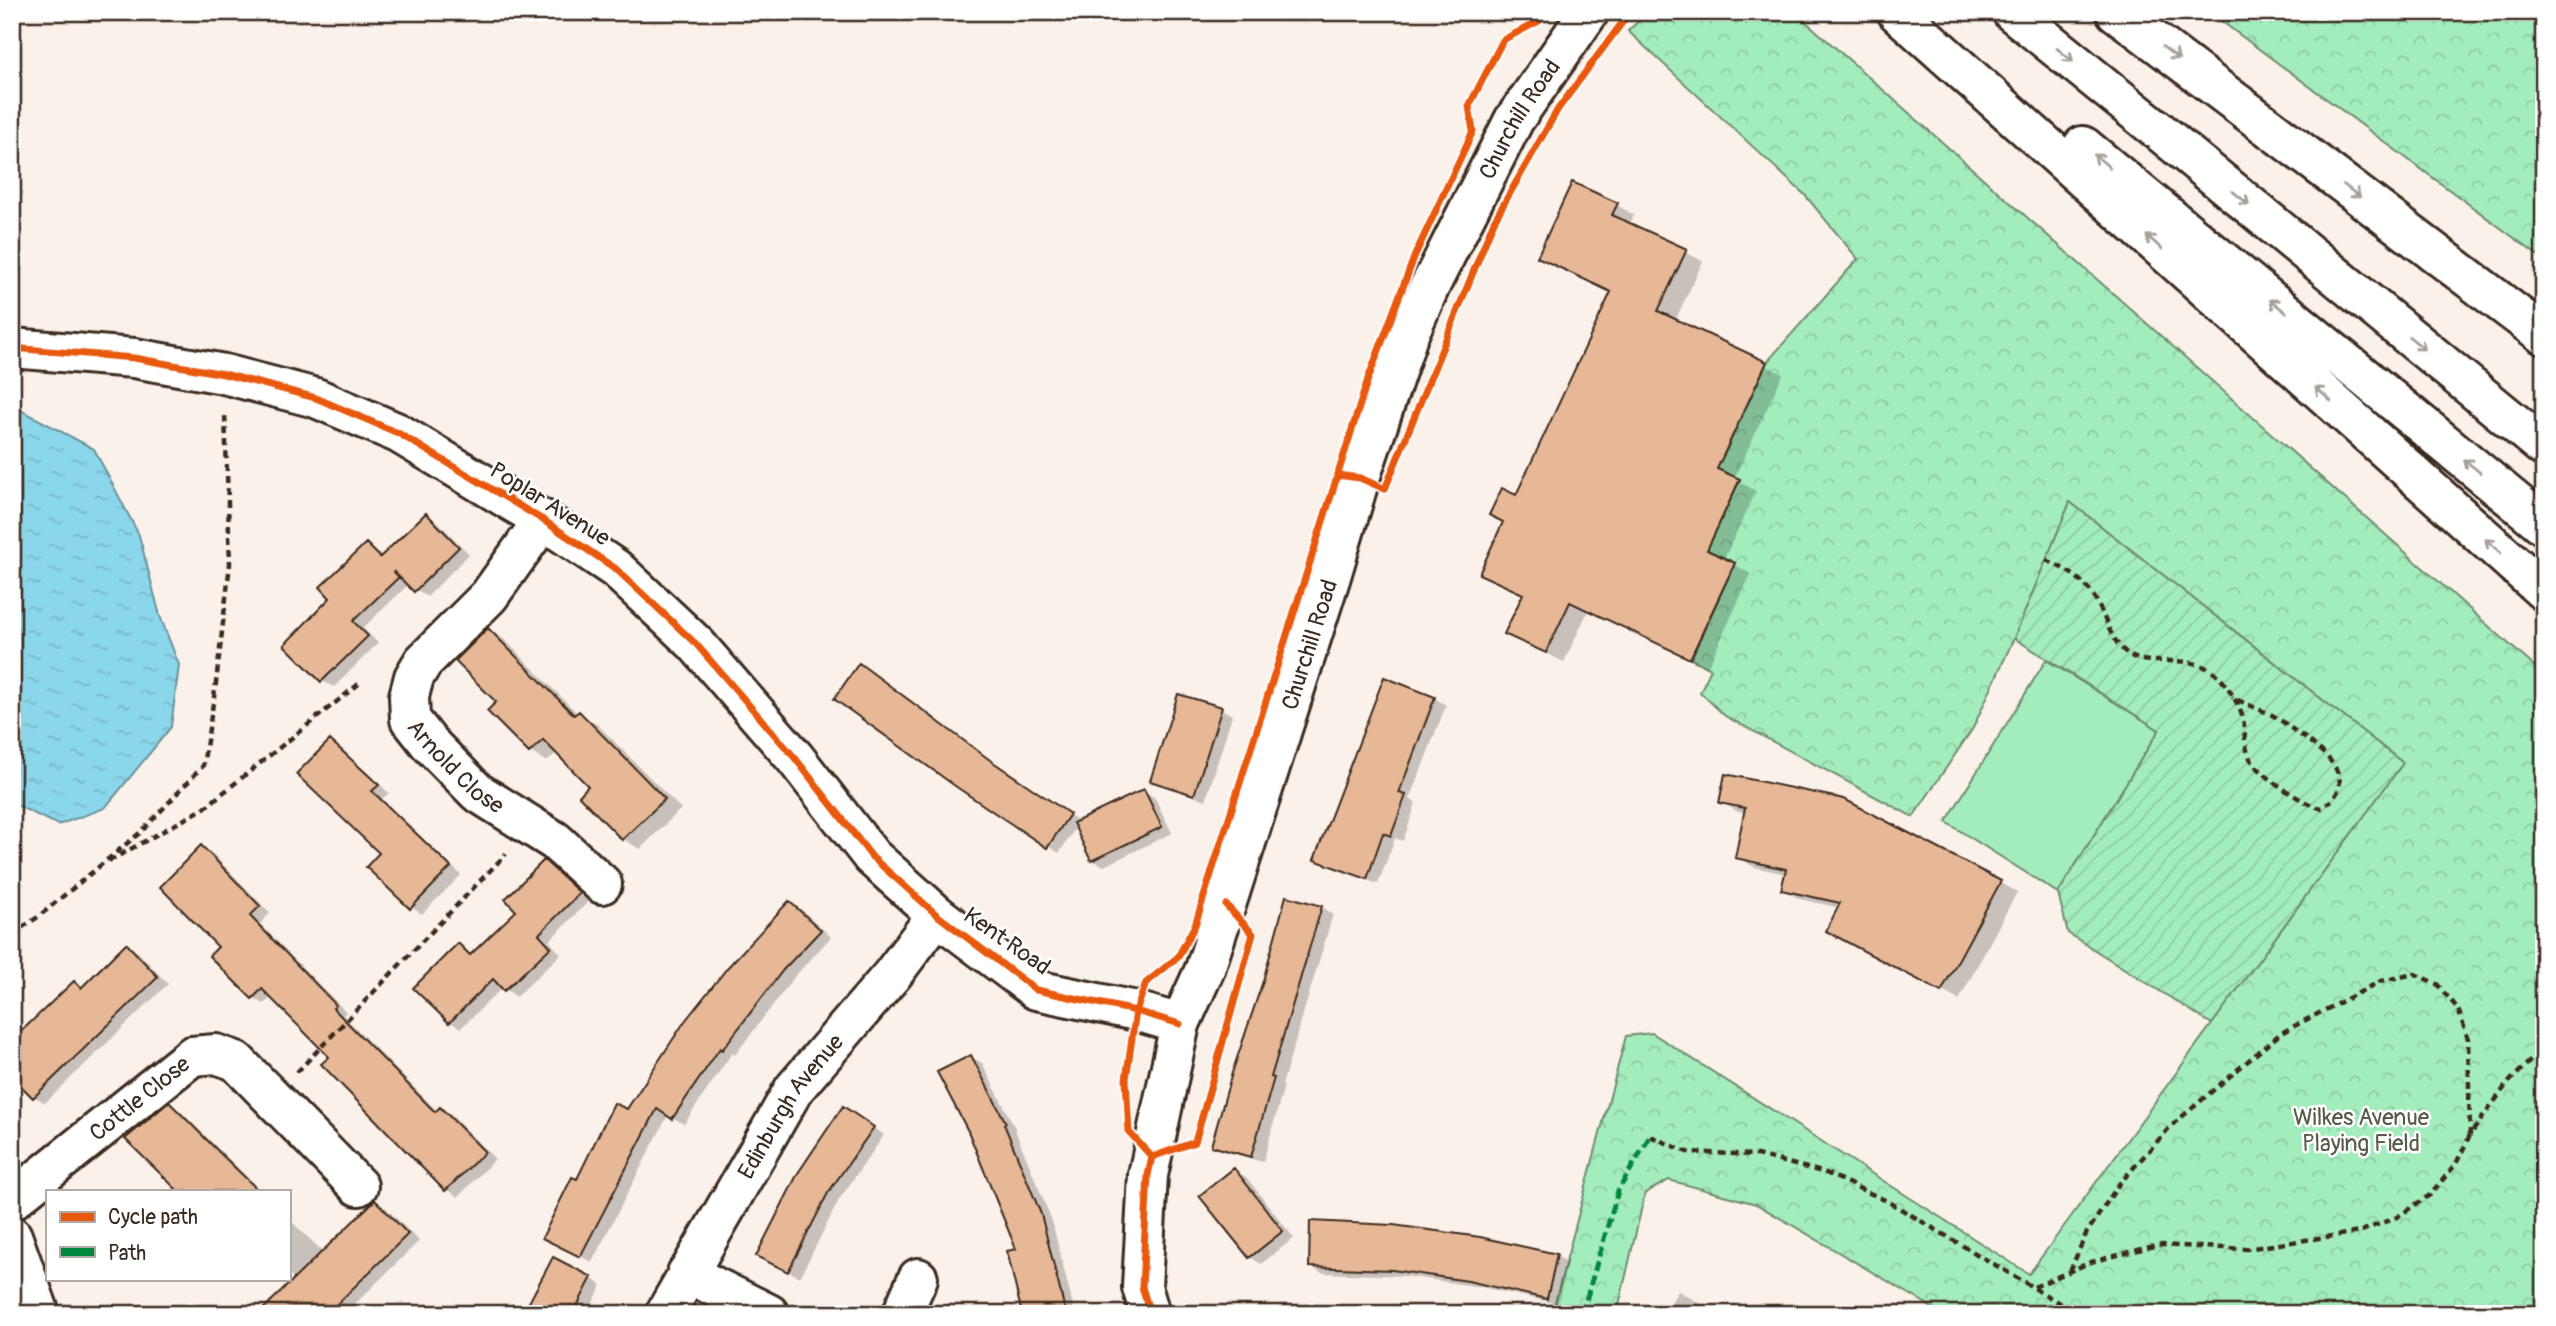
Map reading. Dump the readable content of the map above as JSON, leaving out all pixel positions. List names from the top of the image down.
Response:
{
  "streets": {
    "main road": [
      "Churchill Road",
      "Poplar Avenue",
      "Arnold Close",
      "Kent Road",
      "Cottle Close",
      "Edinburgh Avenue"
    ]
  },
  "crossings": [
    ["Churchill Road", "Kent Road"],
    ["Poplar Avenue", "Arnold Close"],
    ["Poplar Avenue", "Kent Road"],
    ["Poplar Avenue", "Edinburgh Avenue"],
    ["Kent Road", "Edinburgh Avenue"]
  ],
  "parks": ["Wilkes Avenue Playing Field"],
  "legend": ["Cycle path", "Path"]
}
